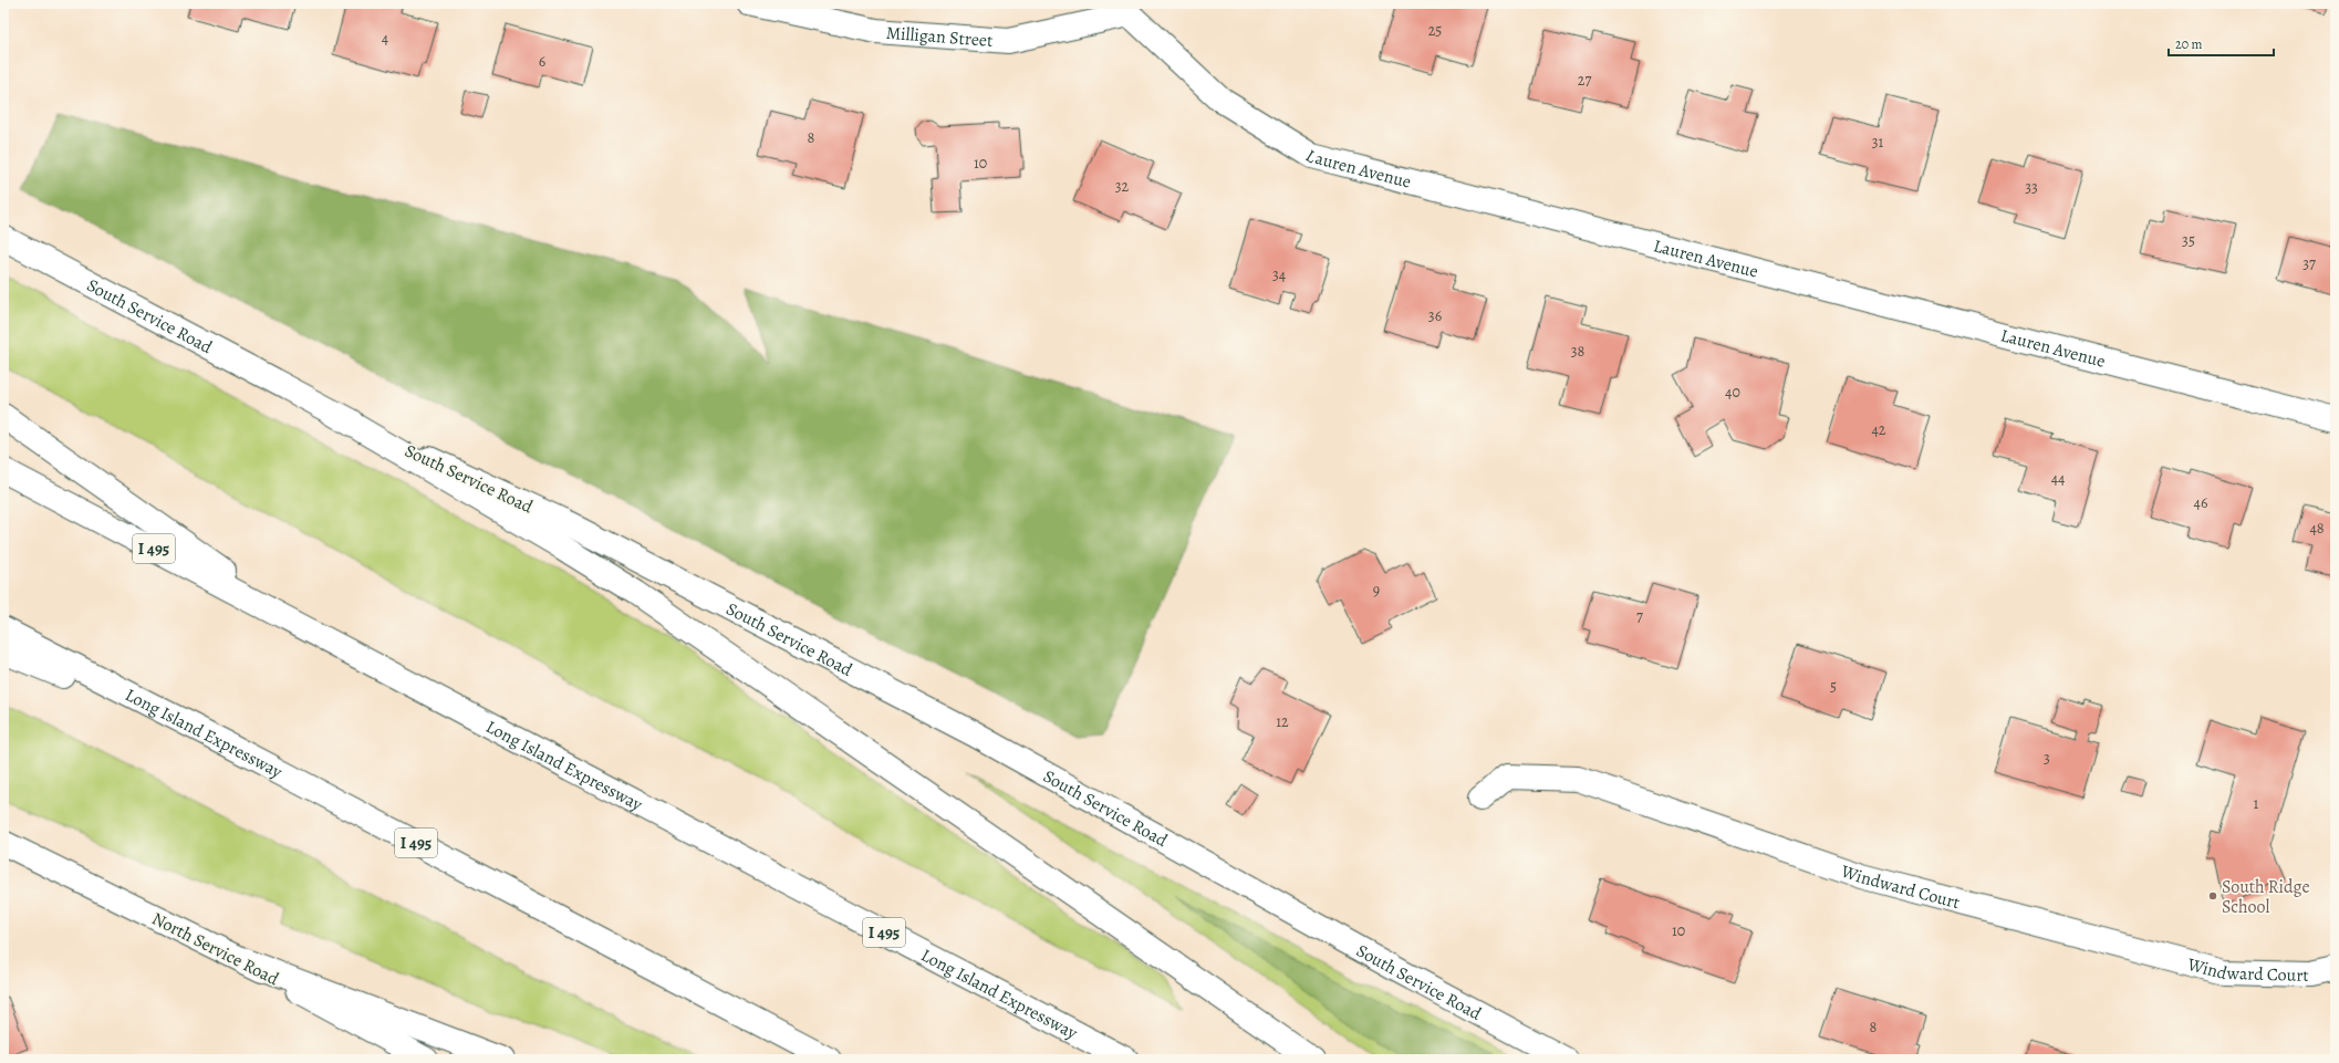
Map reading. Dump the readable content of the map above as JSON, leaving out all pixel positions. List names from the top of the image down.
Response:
{
  "streets": {
    "main road": [
      "Milligan Street",
      "Lauren Avenue",
      "South Service Road",
      "I 495",
      "Long Island Expressway",
      "Windward Court",
      "North Service Road"
    ]
  },
  "crossings": [
    ["Milligan Street", "Lauren Avenue"]
  ],
  "places": ["South Ridge School"],
  "house_numbers": [
    "25",
    "4",
    "6",
    "27",
    "8",
    "31",
    "10",
    "32",
    "33",
    "35",
    "37",
    "34",
    "36",
    "38",
    "40",
    "42",
    "44",
    "46",
    "48",
    "9",
    "7",
    "5",
    "12",
    "3",
    "1",
    "10",
    "8"
  ],
  "scale_bar": "20 m"
}
